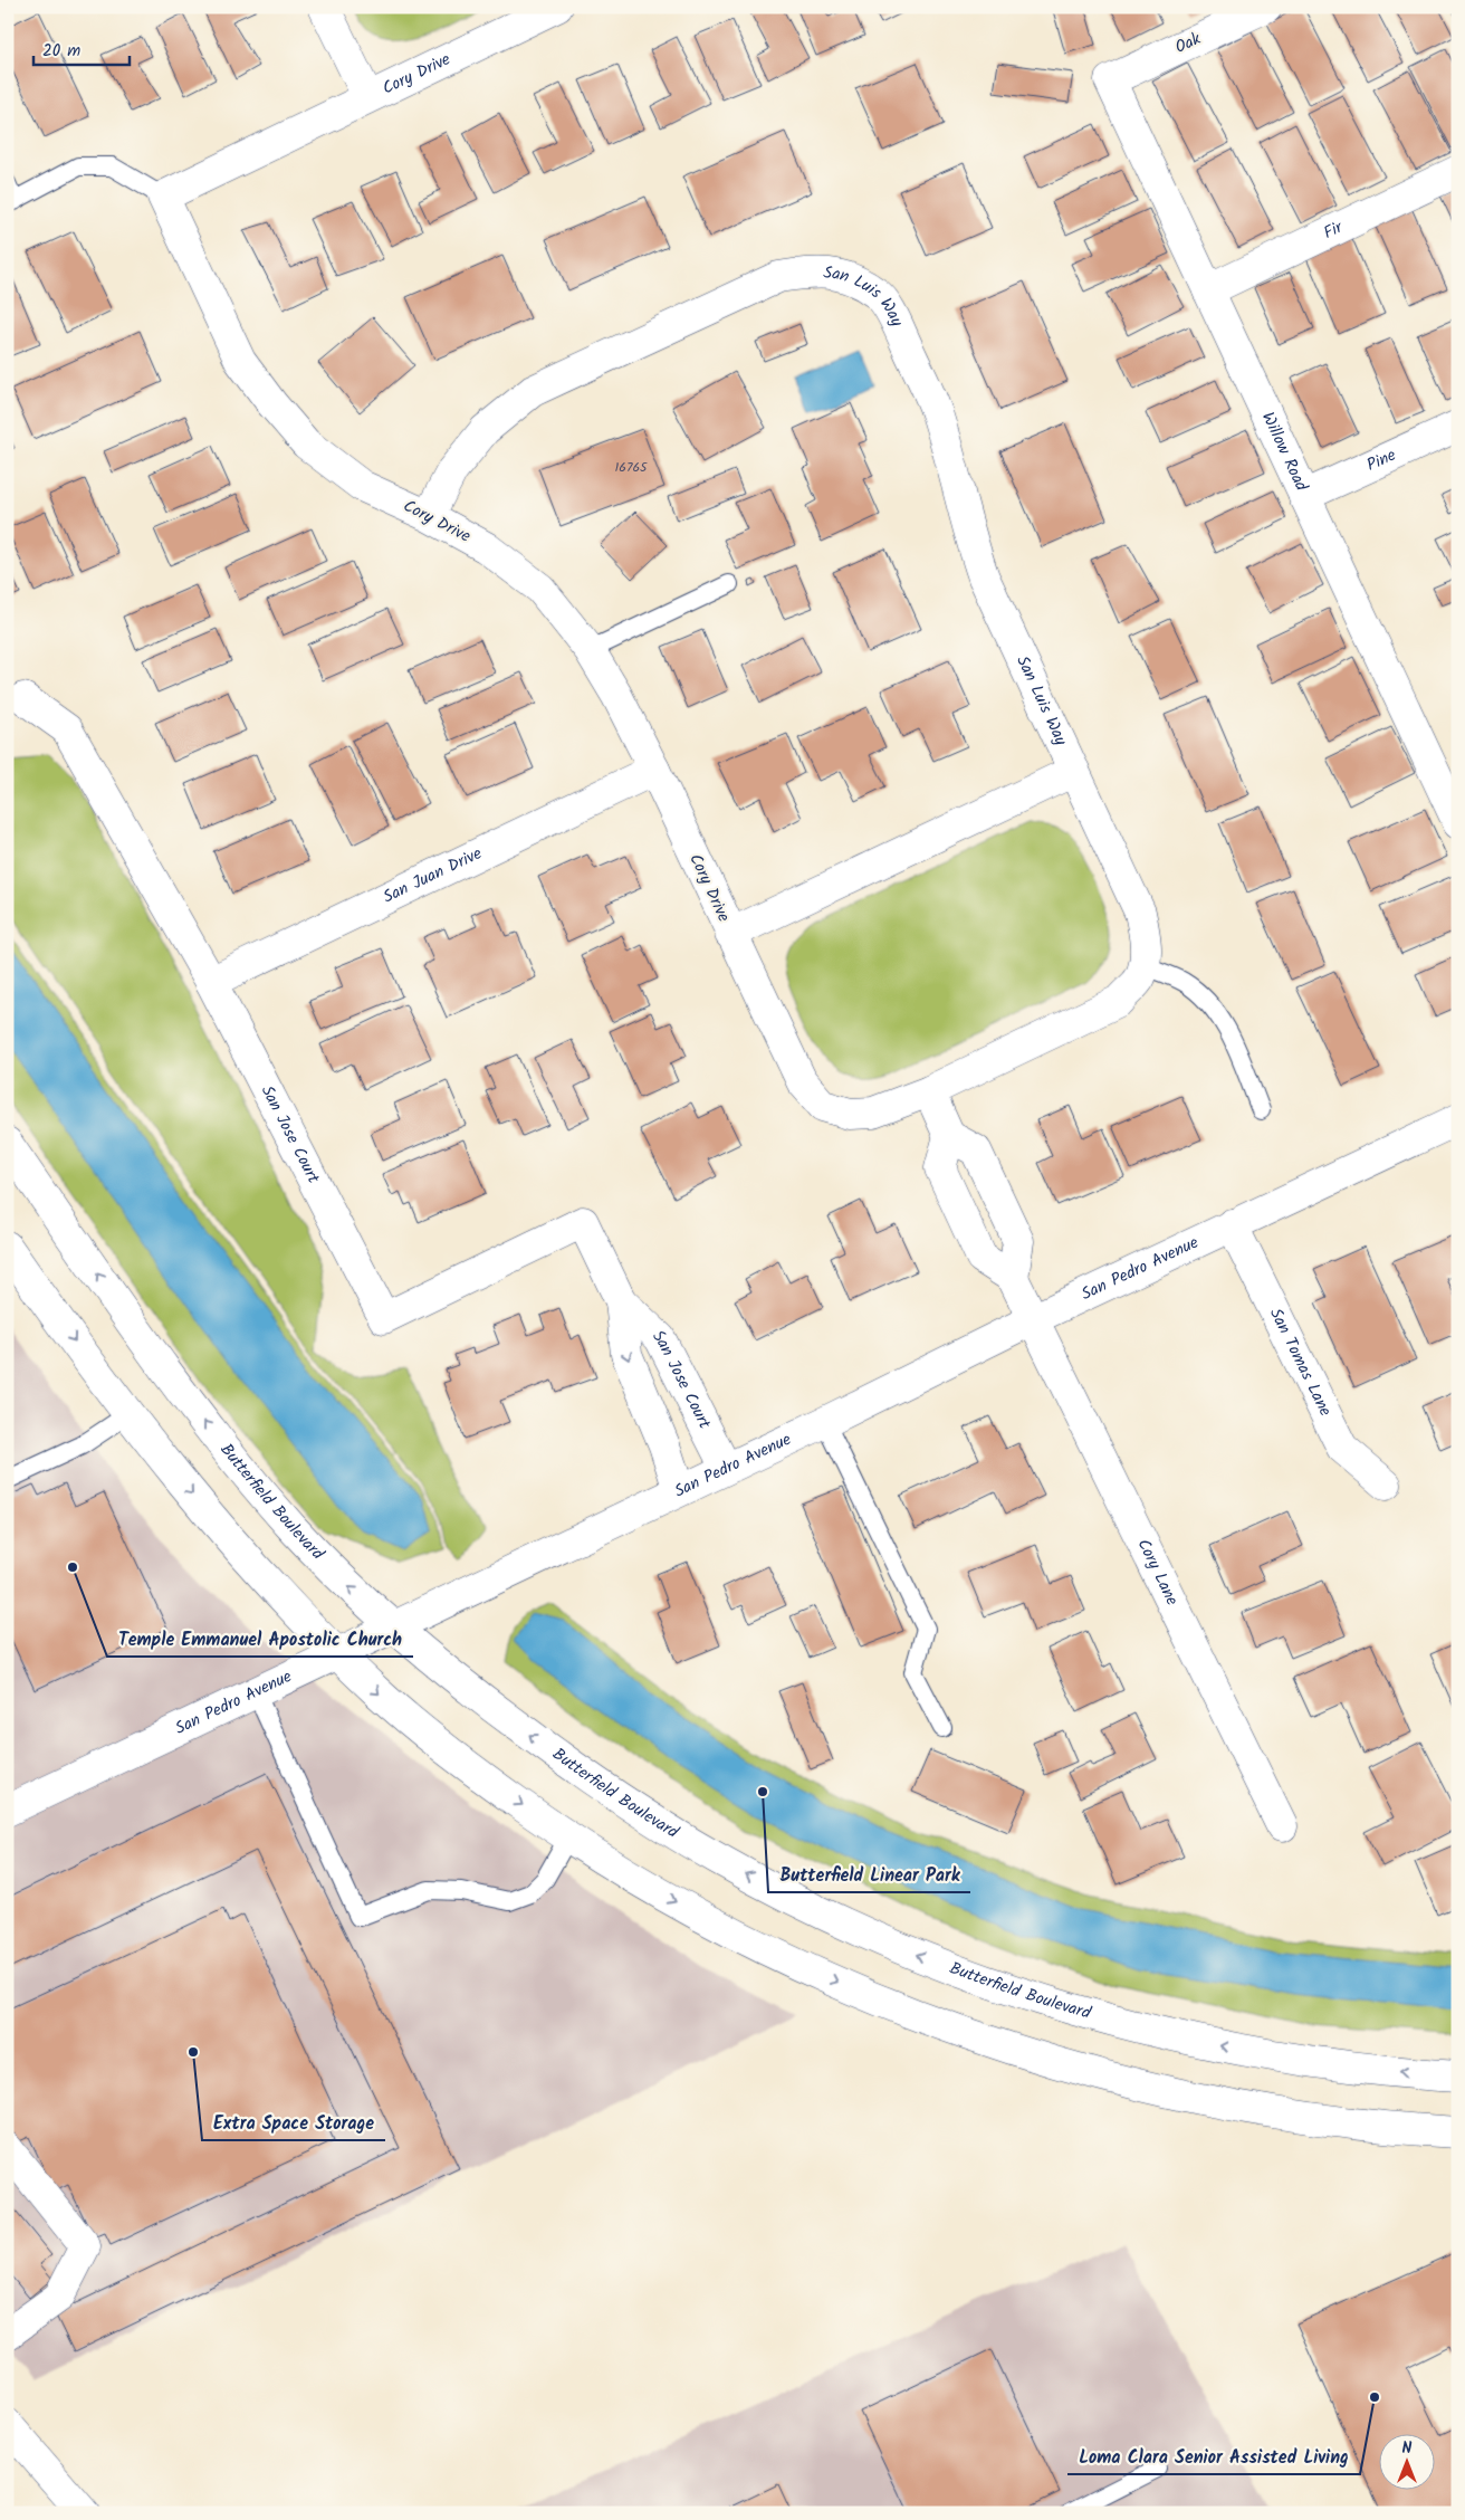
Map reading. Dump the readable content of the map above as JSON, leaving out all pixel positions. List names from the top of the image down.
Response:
{
  "streets": {
    "street": [
      "Oak",
      "Cory Drive",
      "Fir",
      "San Luis Way",
      "Willow Road",
      "Pine",
      "San Juan Drive",
      "San Jose Court",
      "San Pedro Avenue",
      "San Tomas Lane",
      "Butterfield Boulevard",
      "Cory Lane"
    ]
  },
  "crossings": [
    ["Oak", "Willow Road"],
    ["Cory Drive", "San Luis Way"],
    ["Cory Drive", "San Juan Drive"],
    ["Fir", "Willow Road"],
    ["Willow Road", "Pine"],
    ["San Juan Drive", "San Jose Court"],
    ["San Jose Court", "San Pedro Avenue"],
    ["San Pedro Avenue", "San Tomas Lane"],
    ["San Pedro Avenue", "Butterfield Boulevard"],
    ["San Pedro Avenue", "Cory Lane"]
  ],
  "places": [
    "Temple Emmanuel Apostolic Church",
    "Butterfield Linear Park",
    "Extra Space Storage",
    "Loma Clara Senior Assisted Living"
  ],
  "house_numbers": ["16765"],
  "scale_bar": "20 m",
  "north": "top"
}
